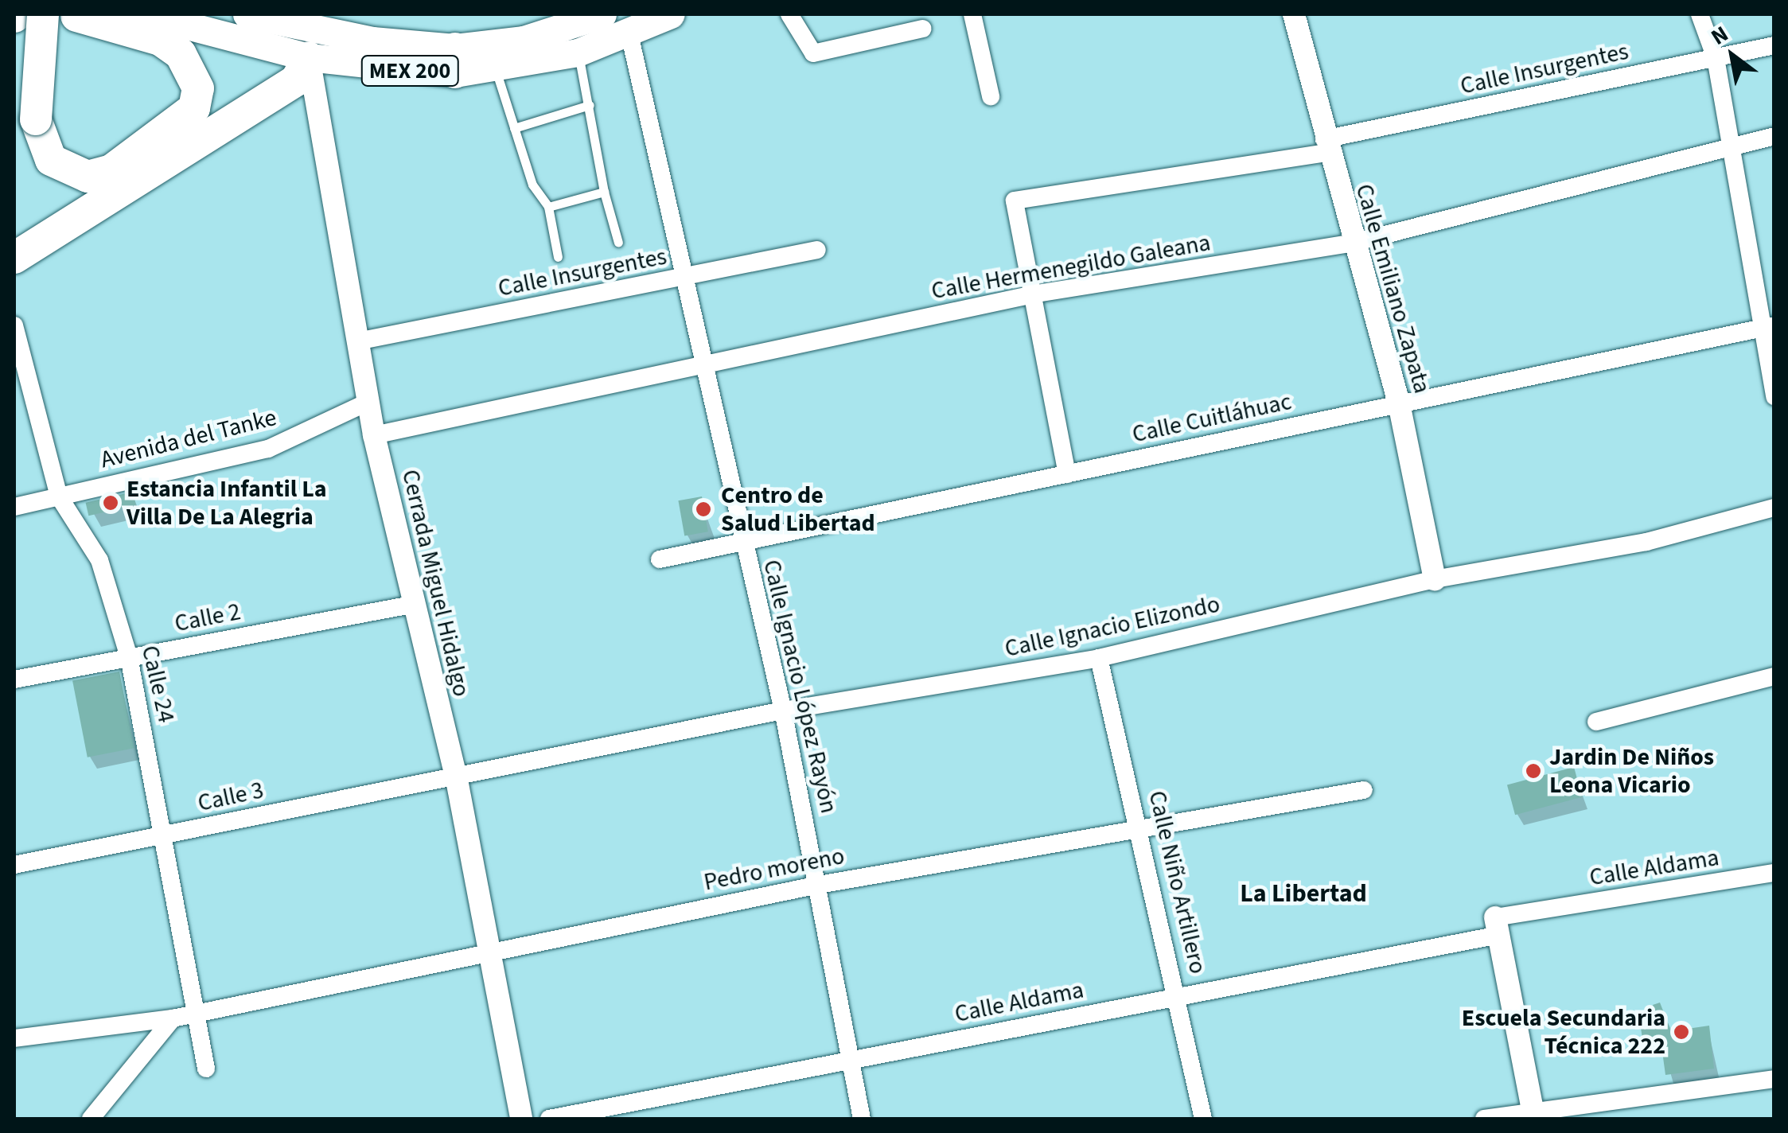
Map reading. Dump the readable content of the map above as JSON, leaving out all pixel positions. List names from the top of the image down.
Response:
{
  "streets": {
    "main road": ["MEX 200"],
    "street": [
      "Calle Insurgentes",
      "Calle Hermenegildo Galeana",
      "Calle Emiliano Zapata",
      "Calle Cuitláhuac",
      "Avenida del Tanke",
      "Cerrada Miguel Hidalgo",
      "Calle 2",
      "Calle Ignacio Elizondo",
      "Calle 24",
      "Calle Ignacio López Rayón",
      "Calle 3",
      "Calle Aldama",
      "Pedro moreno",
      "Calle Niño Artillero"
    ]
  },
  "crossings": [
    ["Calle Insurgentes", "Calle Hermenegildo Galeana"],
    ["Calle Insurgentes", "Calle Emiliano Zapata"],
    ["Calle Insurgentes", "Cerrada Miguel Hidalgo"],
    ["Calle Insurgentes", "Calle Ignacio López Rayón"],
    ["MEX 200", "Cerrada Miguel Hidalgo"],
    ["MEX 200", "Calle Ignacio López Rayón"],
    ["Calle Hermenegildo Galeana", "Calle Emiliano Zapata"],
    ["Calle Hermenegildo Galeana", "Cerrada Miguel Hidalgo"],
    ["Calle Hermenegildo Galeana", "Calle Ignacio López Rayón"],
    ["Calle Emiliano Zapata", "Calle Cuitláhuac"],
    ["Calle Emiliano Zapata", "Calle Ignacio Elizondo"],
    ["Calle Cuitláhuac", "Calle Ignacio López Rayón"],
    ["Avenida del Tanke", "Cerrada Miguel Hidalgo"],
    ["Avenida del Tanke", "Calle 24"],
    ["Cerrada Miguel Hidalgo", "Calle 2"],
    ["Cerrada Miguel Hidalgo", "Calle Ignacio Elizondo"],
    ["Cerrada Miguel Hidalgo", "Calle 3"],
    ["Cerrada Miguel Hidalgo", "Pedro moreno"],
    ["Calle 2", "Calle 24"],
    ["Calle Ignacio Elizondo", "Calle Ignacio López Rayón"],
    ["Calle Ignacio Elizondo", "Calle 3"],
    ["Calle Ignacio Elizondo", "Calle Niño Artillero"],
    ["Calle 24", "Calle 3"],
    ["Calle 24", "Pedro moreno"],
    ["Calle Ignacio López Rayón", "Calle Aldama"],
    ["Calle Ignacio López Rayón", "Pedro moreno"],
    ["Calle Aldama", "Calle Niño Artillero"],
    ["Pedro moreno", "Calle Niño Artillero"]
  ],
  "districts": ["La Libertad"],
  "places": [
    "Estancia Infantil La Villa De La Alegria",
    "Centro de Salud Libertad",
    "Jardin De Niños Leona Vicario",
    "Escuela Secundaria Técnica 222"
  ],
  "north": "top left"
}
